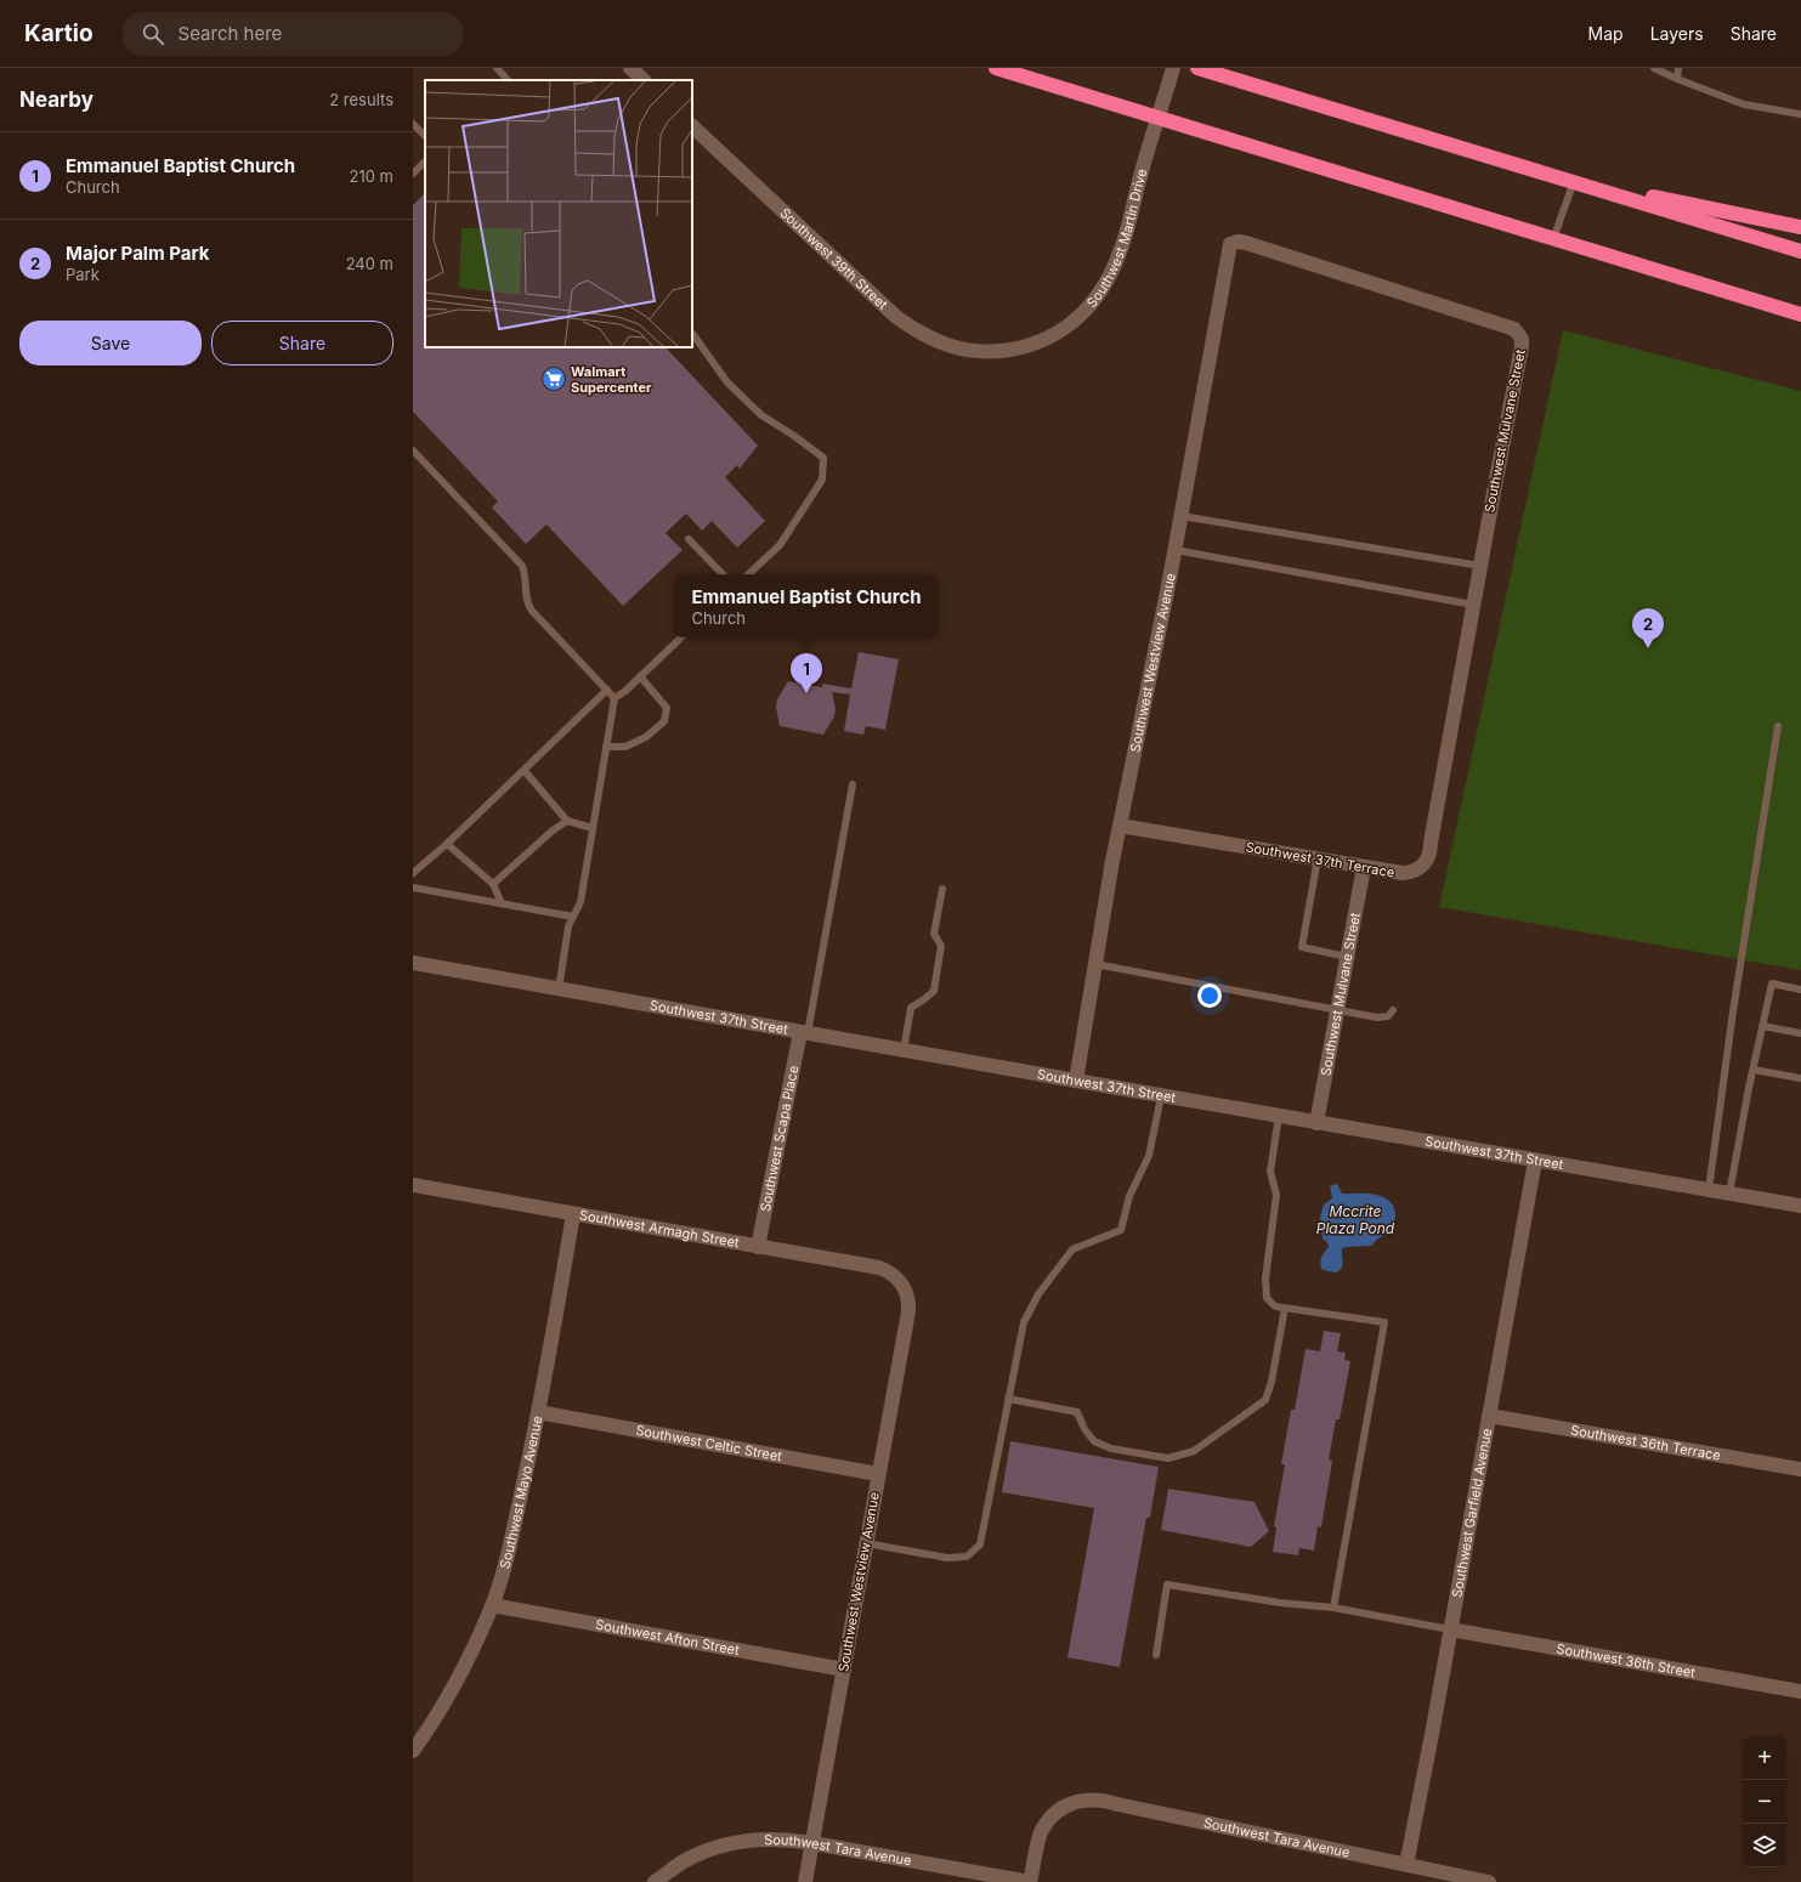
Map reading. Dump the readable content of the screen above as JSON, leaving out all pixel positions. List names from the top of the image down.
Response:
{
  "streets": {
    "street": [
      "Southwest Martin Drive",
      "Southwest 39th Street",
      "Southwest Mulvane Street",
      "Southwest Westview Avenue",
      "Southwest 37th Terrace",
      "Southwest 37th Street",
      "Southwest Scapa Place",
      "Southwest Armagh Street",
      "Southwest 36th Terrace",
      "Southwest Celtic Street",
      "Southwest Mayo Avenue",
      "Southwest Garfield Avenue",
      "Southwest Afton Street",
      "Southwest 36th Street",
      "Southwest Tara Avenue"
    ]
  },
  "crossings": [
    ["Southwest Martin Drive", "Southwest 39th Street"],
    ["Southwest Mulvane Street", "Southwest Westview Avenue"],
    ["Southwest Mulvane Street", "Southwest 37th Terrace"],
    ["Southwest Mulvane Street", "Southwest 37th Street"],
    ["Southwest Westview Avenue", "Southwest 37th Terrace"],
    ["Southwest Westview Avenue", "Southwest 37th Street"],
    ["Southwest Westview Avenue", "Southwest Armagh Street"],
    ["Southwest Westview Avenue", "Southwest Celtic Street"],
    ["Southwest Westview Avenue", "Southwest Afton Street"],
    ["Southwest Westview Avenue", "Southwest Tara Avenue"],
    ["Southwest 37th Street", "Southwest Scapa Place"],
    ["Southwest 37th Street", "Southwest Garfield Avenue"],
    ["Southwest Scapa Place", "Southwest Armagh Street"],
    ["Southwest Armagh Street", "Southwest Mayo Avenue"],
    ["Southwest 36th Terrace", "Southwest Garfield Avenue"],
    ["Southwest Celtic Street", "Southwest Mayo Avenue"],
    ["Southwest Mayo Avenue", "Southwest Afton Street"],
    ["Southwest Garfield Avenue", "Southwest 36th Street"],
    ["Southwest Garfield Avenue", "Southwest Tara Avenue"]
  ],
  "water": ["Mccrite Plaza Pond"],
  "places": {
    "supermarket": ["Walmart Supercenter"]
  },
  "page": {
    "header": "Kartio",
    "search": "Search here",
    "nav": ["Map", "Layers", "Share"],
    "heading": ["Nearby", "2 results"],
    "list": [
      {
        "mark": "1",
        "name": "Emmanuel Baptist Church",
        "note": "Church",
        "value": "210 m"
      },
      {
        "mark": "2",
        "name": "Major Palm Park",
        "note": "Park",
        "value": "240 m"
      }
    ],
    "buttons": ["Save", "Share"],
    "popup": ["Emmanuel Baptist Church", "Church"],
    "pins": ["2", "1"],
    "map_buttons": ["+", "−"]
  }
}
